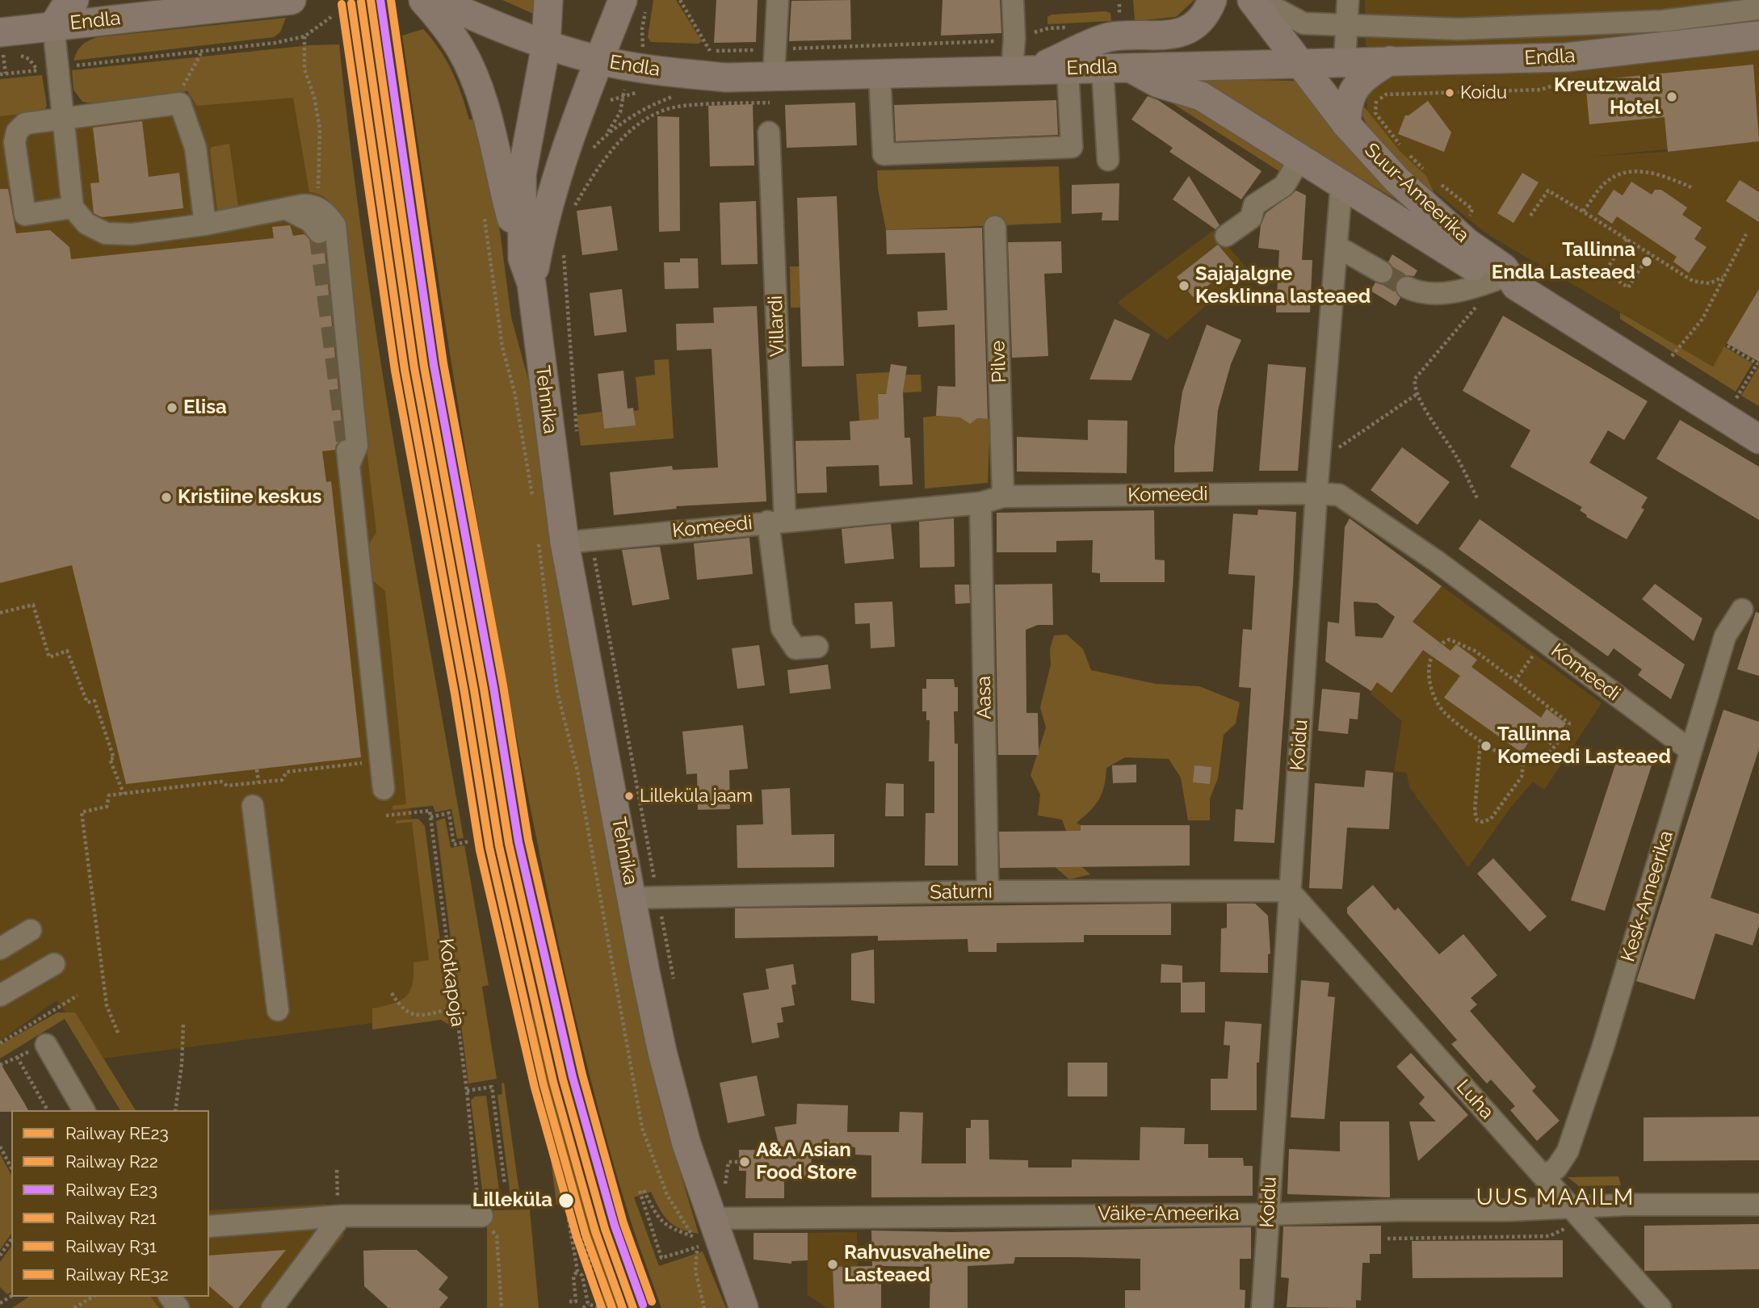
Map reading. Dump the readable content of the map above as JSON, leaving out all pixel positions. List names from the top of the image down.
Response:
{
  "streets": {
    "main road": ["Endla", "Suur-Ameerika", "Tehnika"],
    "street": [
      "Villardi",
      "Pilve",
      "Komeedi",
      "Aasa",
      "Koidu",
      "Saturni",
      "Kesk-Ameerika",
      "Luha",
      "Väike-Ameerika"
    ],
    "path": ["Kotkapoja"]
  },
  "crossings": [
    ["Endla", "Suur-Ameerika"],
    ["Endla", "Tehnika"],
    ["Villardi", "Komeedi"],
    ["Pilve", "Komeedi"],
    ["Tehnika", "Komeedi"],
    ["Tehnika", "Saturni"],
    ["Tehnika", "Väike-Ameerika"],
    ["Komeedi", "Aasa"],
    ["Komeedi", "Koidu"],
    ["Komeedi", "Kesk-Ameerika"],
    ["Aasa", "Saturni"],
    ["Koidu", "Saturni"],
    ["Koidu", "Luha"],
    ["Koidu", "Väike-Ameerika"],
    ["Saturni", "Luha"],
    ["Kesk-Ameerika", "Luha"],
    ["Luha", "Väike-Ameerika"]
  ],
  "districts": ["UUS MAAILM"],
  "places": [
    "Koidu",
    "Kreutzwald Hotel",
    "Tallinna Endla Lasteaed",
    "Sajajalgne Kesklinna lasteaed",
    "Elisa",
    "Kristiine keskus",
    "Tallinna Komeedi Lasteaed",
    "Lilleküla jaam",
    "A&A Asian Food Store",
    "Lilleküla",
    "Rahvusvaheline Lasteaed"
  ],
  "lines": [
    "rail line RE23",
    "rail line E23",
    "rail line R31",
    "rail line R22",
    "rail line R21",
    "rail line RE32"
  ],
  "legend": [
    "Railway RE23",
    "Railway R22",
    "Railway E23",
    "Railway R21",
    "Railway R31",
    "Railway RE32"
  ]
}
